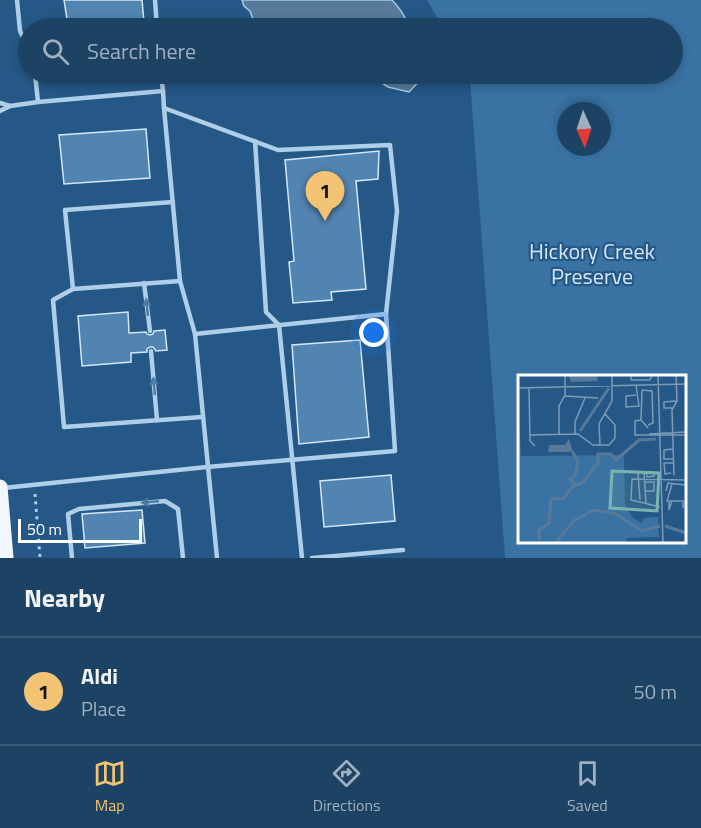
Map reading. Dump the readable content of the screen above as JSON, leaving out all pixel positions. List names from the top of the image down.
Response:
{
  "parks": ["Hickory Creek Preserve"],
  "scale_bar": "50 m",
  "north": "bottom",
  "page": {
    "search": "Search here",
    "pins": "1",
    "scale": "50 m",
    "heading": "Nearby",
    "list": [
      {
        "mark": "1",
        "name": "Aldi",
        "note": "Place",
        "value": "50 m"
      }
    ],
    "nav": ["Map", "Directions", "Saved"]
  }
}
